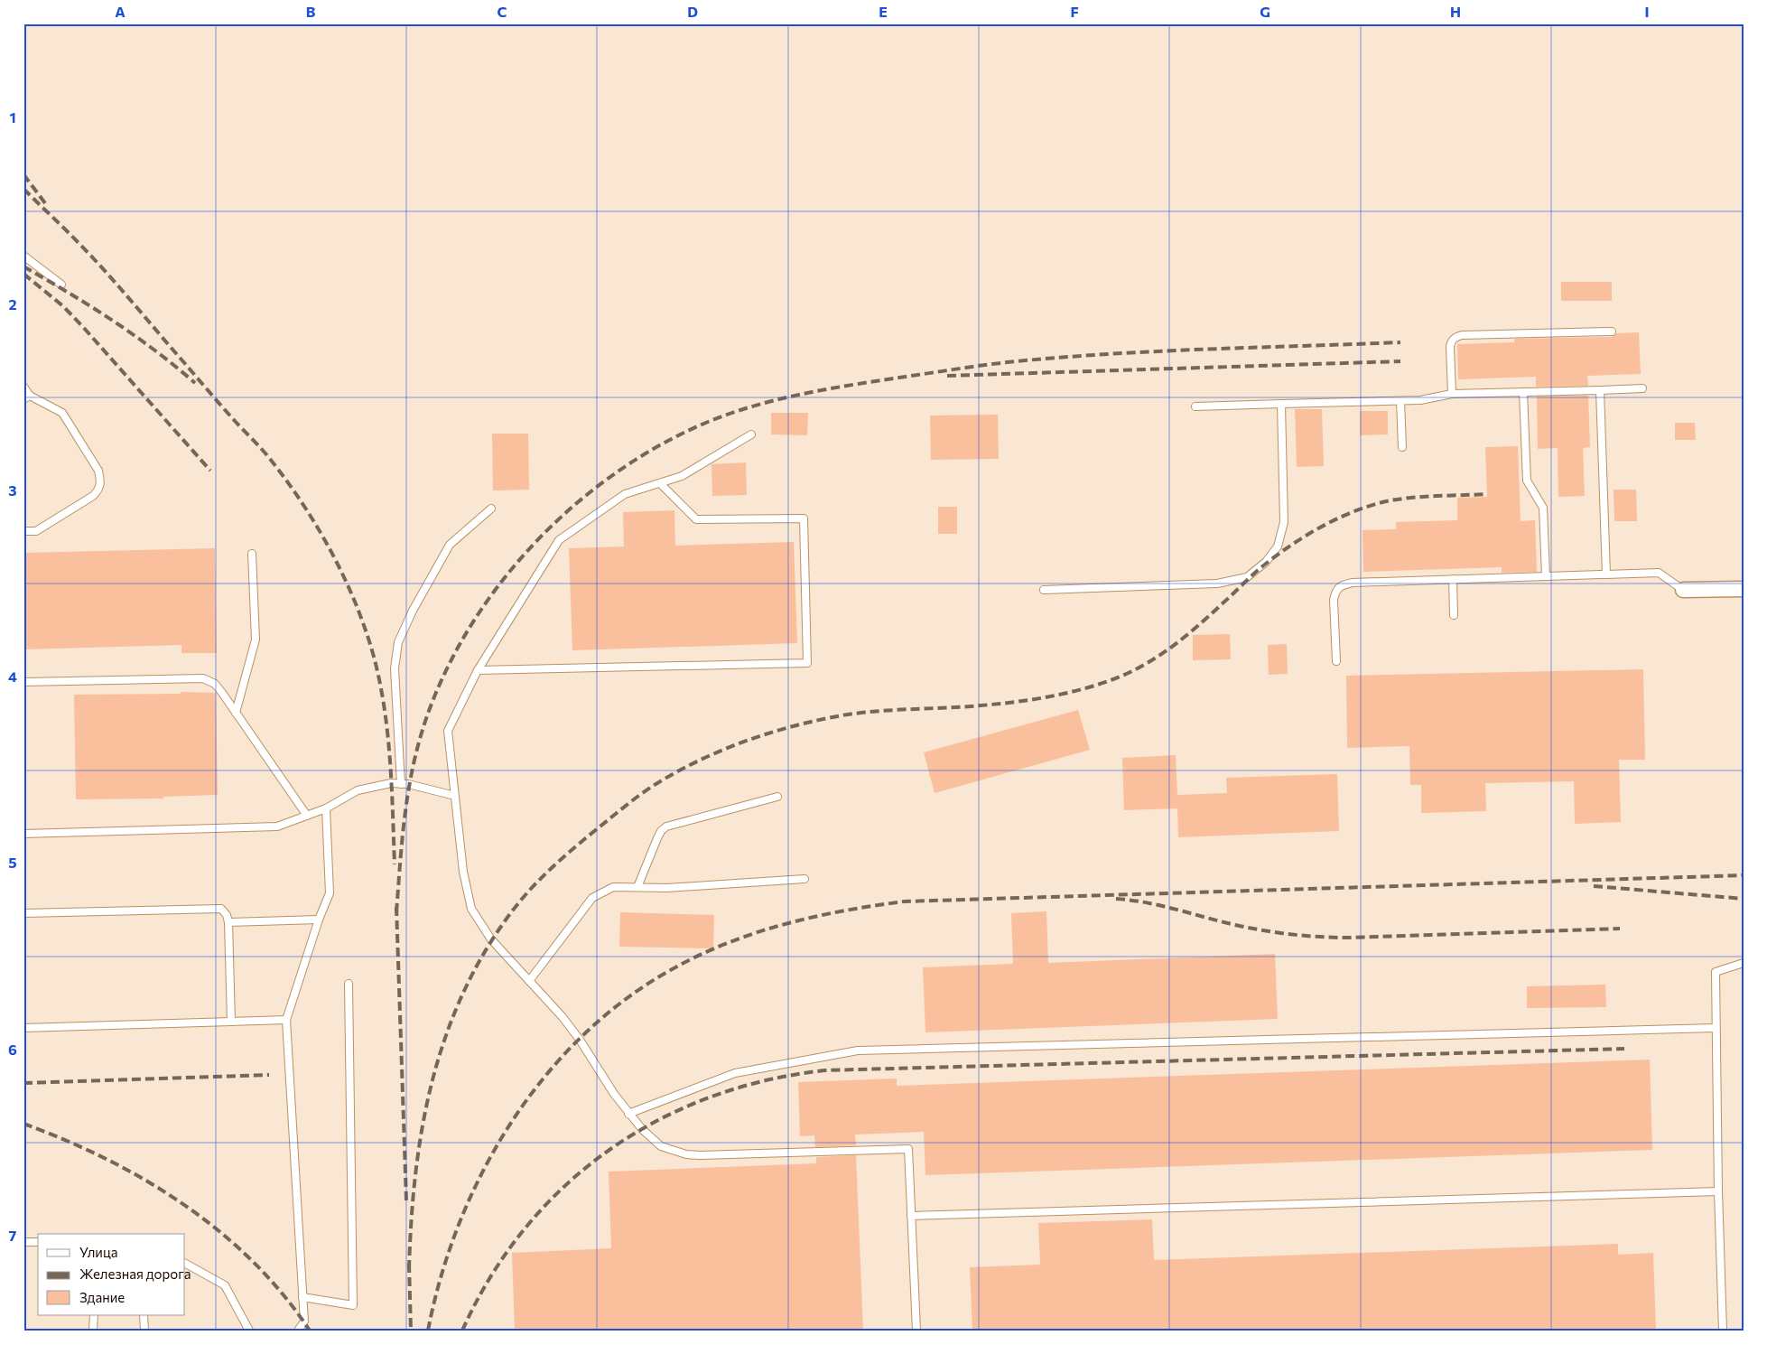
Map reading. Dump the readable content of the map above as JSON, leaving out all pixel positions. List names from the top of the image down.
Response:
{
  "legend": ["Улица", "Железная дорога", "Здание"],
  "grid": {
    "columns": [
      "A",
      "B",
      "C",
      "D",
      "E",
      "F",
      "G",
      "H",
      "I"
    ],
    "rows": [
      "1",
      "2",
      "3",
      "4",
      "5",
      "6",
      "7"
    ]
  }
}
